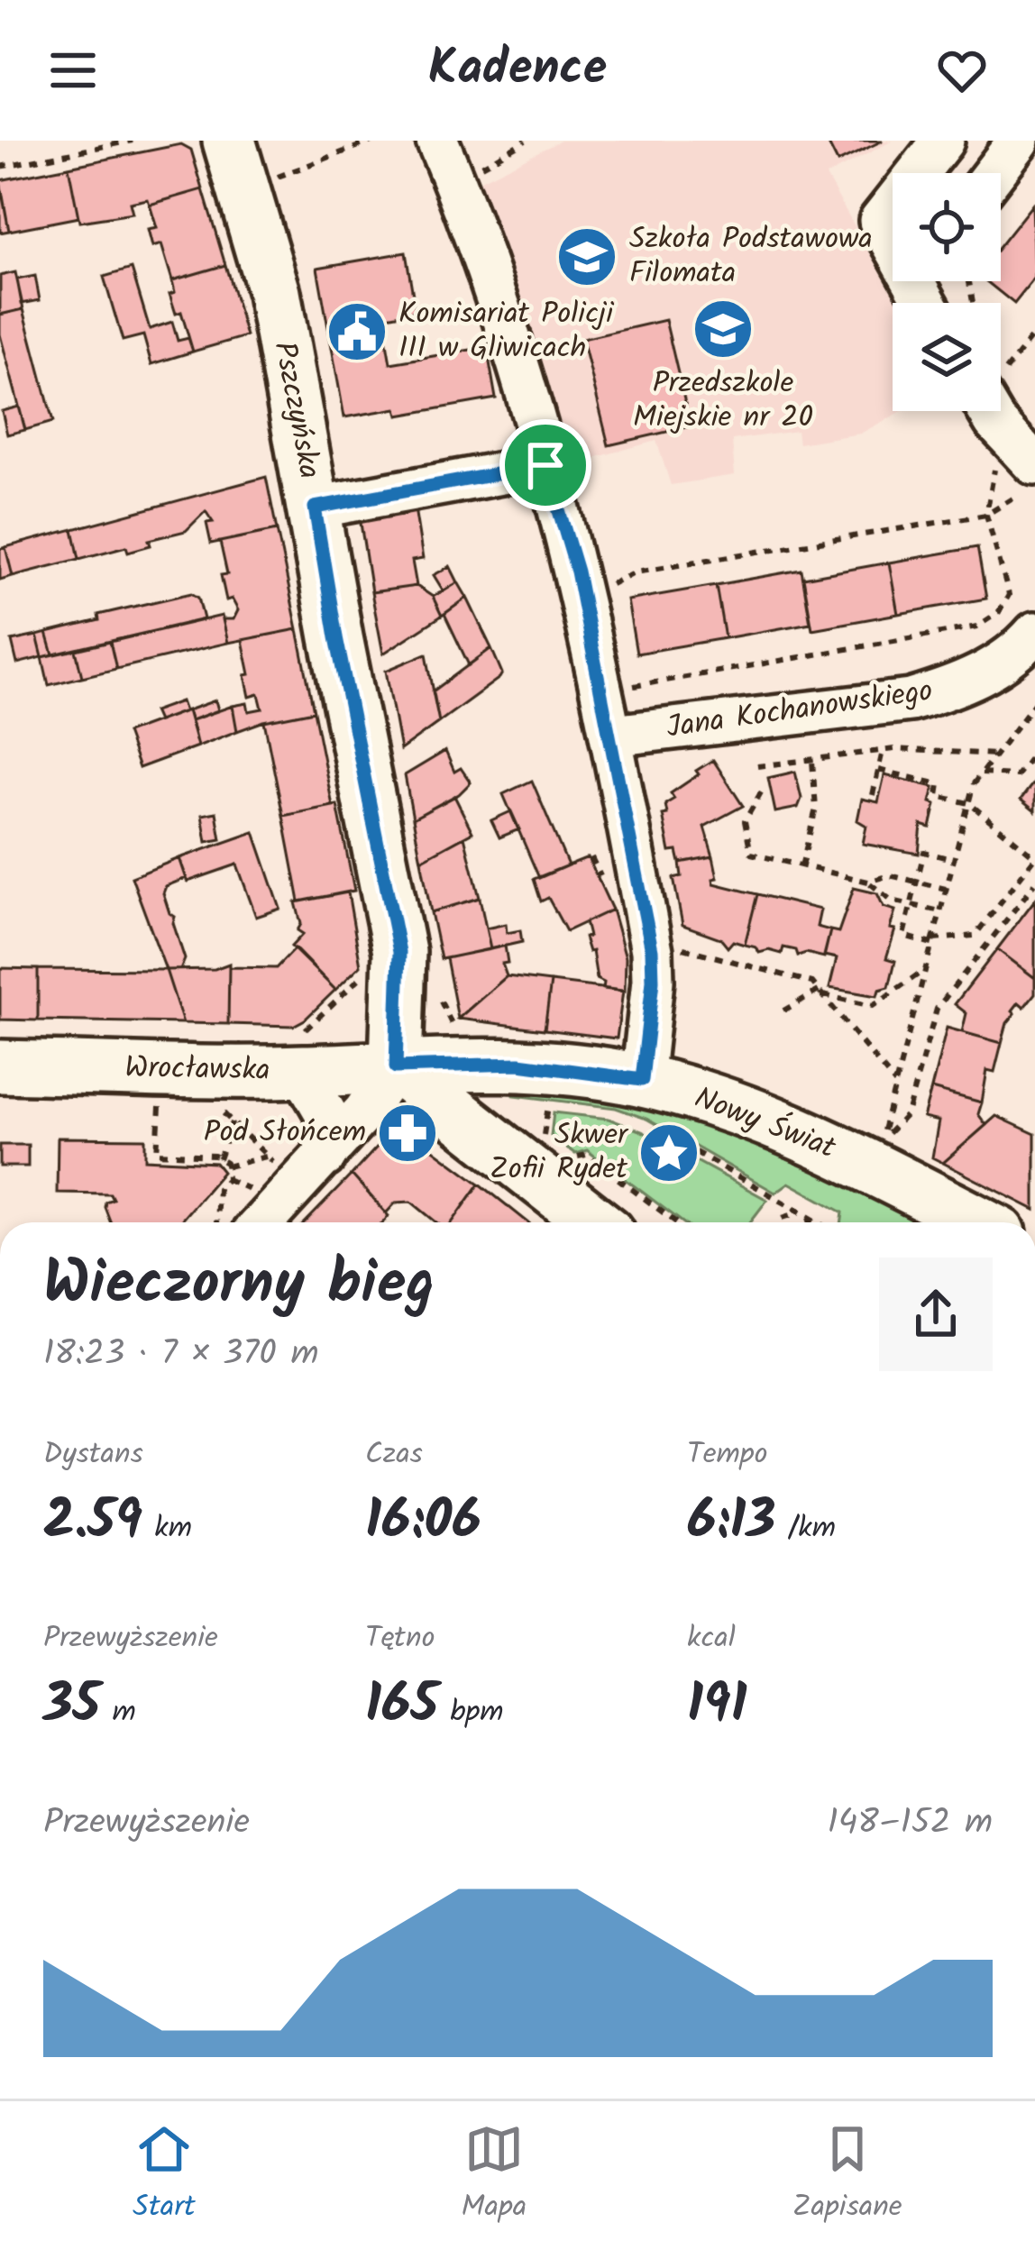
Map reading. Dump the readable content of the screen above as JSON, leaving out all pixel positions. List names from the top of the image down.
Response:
{
  "streets": {
    "main road": ["Pszczyńska", "Wrocławska", "Nowy Świat"],
    "street": ["Jana Kochanowskiego"]
  },
  "crossings": [
    ["Pszczyńska", "Wrocławska"],
    ["Pszczyńska", "Nowy Świat"],
    ["Wrocławska", "Nowy Świat"]
  ],
  "places": {
    "school or university": ["Szkoła Podstawowa Filomata", "Przedszkole Miejskie nr 20"],
    "public building": ["Komisariat Policji III w Gliwicach"],
    "pharmacy": ["Pod Słońcem"],
    "place": ["Skwer Zofii Rydet"]
  },
  "page": {
    "header": "Kadence",
    "heading": ["Wieczorny bieg", "18:23 · 7 × 370 m"],
    "stats": [
      ["Dystans", "2.59 km"],
      ["Czas", "16:06"],
      ["Tempo", "6:13 /km"],
      ["Przewyższenie", "35 m"],
      ["Tętno", "165 bpm"],
      ["kcal", "191"]
    ],
    "chart": ["Przewyższenie", "148–152 m"],
    "tabs": ["Start", "Mapa", "Zapisane"]
  }
}
